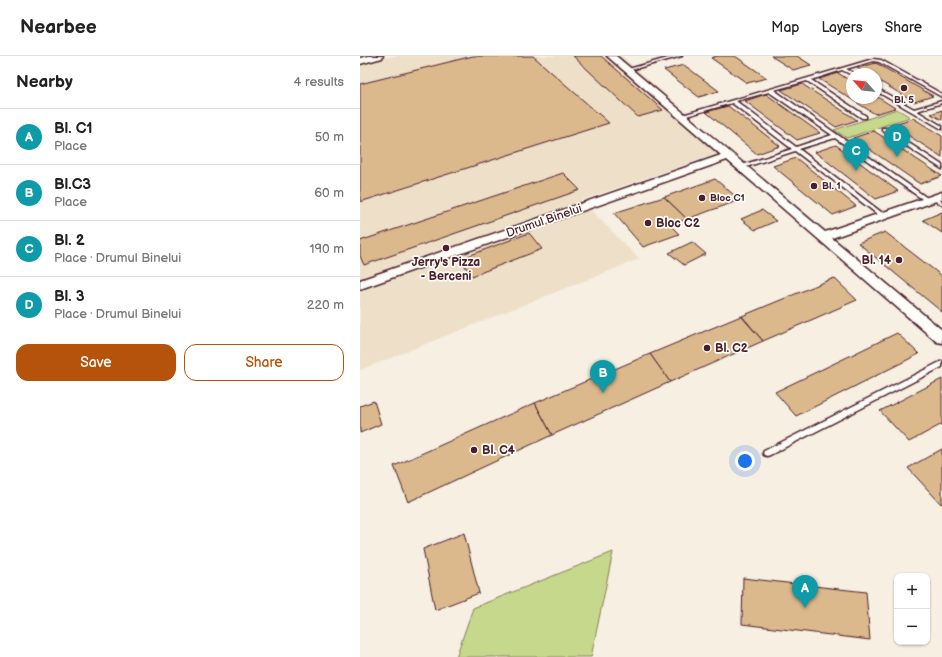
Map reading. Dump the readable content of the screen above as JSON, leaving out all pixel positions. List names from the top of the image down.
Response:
{
  "streets": {
    "street": ["Drumul Binelui"]
  },
  "places": [
    "Bl. 5",
    "Bl. 1",
    "Bloc C1",
    "Bloc C2",
    "Jerry's Pizza - Berceni",
    "Bl. 14",
    "Bl. C2",
    "Bl. C4"
  ],
  "north": "top left",
  "page": {
    "header": "Nearbee",
    "nav": ["Map", "Layers", "Share"],
    "heading": ["Nearby", "4 results"],
    "list": [
      {
        "mark": "A",
        "name": "Bl. C1",
        "note": "Place",
        "value": "50 m"
      },
      {
        "mark": "B",
        "name": "Bl.C3",
        "note": "Place",
        "value": "60 m"
      },
      {
        "mark": "C",
        "name": "Bl. 2",
        "note": "Place · Drumul Binelui",
        "value": "190 m"
      },
      {
        "mark": "D",
        "name": "Bl. 3",
        "note": "Place · Drumul Binelui",
        "value": "220 m"
      }
    ],
    "pins": [
      "D",
      "C",
      "B",
      "A"
    ],
    "buttons": ["Save", "Share"],
    "map_buttons": ["+", "−"]
  }
}
